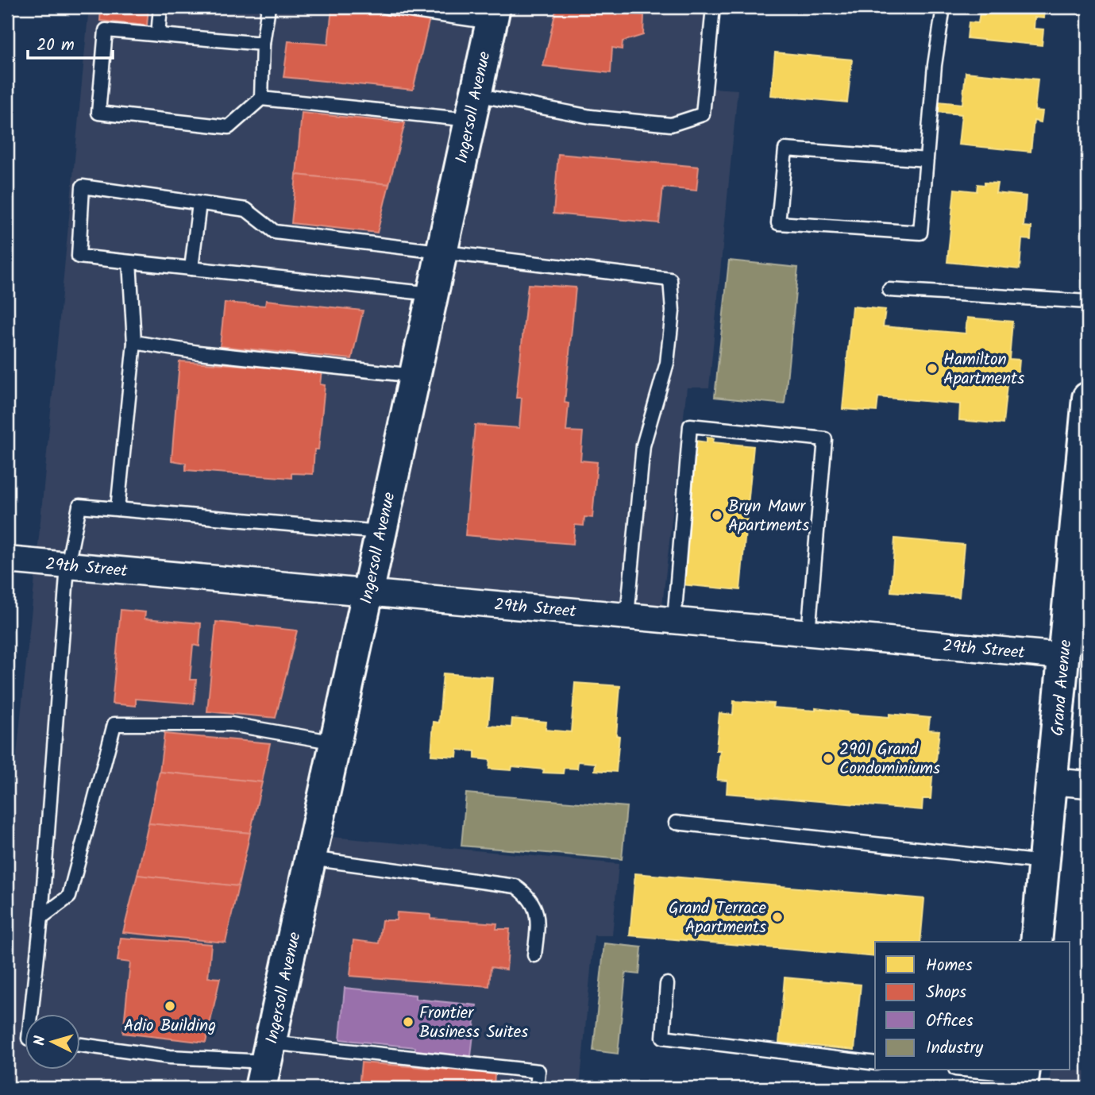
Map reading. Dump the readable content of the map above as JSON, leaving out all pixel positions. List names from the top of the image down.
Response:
{
  "streets": {
    "main road": ["Ingersoll Avenue", "Grand Avenue"],
    "street": ["29th Street"]
  },
  "crossings": [
    ["Ingersoll Avenue", "29th Street"],
    ["29th Street", "Grand Avenue"]
  ],
  "places": [
    "Hamilton Apartments",
    "Bryn Mawr Apartments",
    "2901 Grand Condominiums",
    "Grand Terrace Apartments",
    "Adio Building",
    "Frontier Business Suites"
  ],
  "legend": [
    "Homes",
    "Shops",
    "Offices",
    "Industry"
  ],
  "scale_bar": "20 m",
  "north": "left"
}
